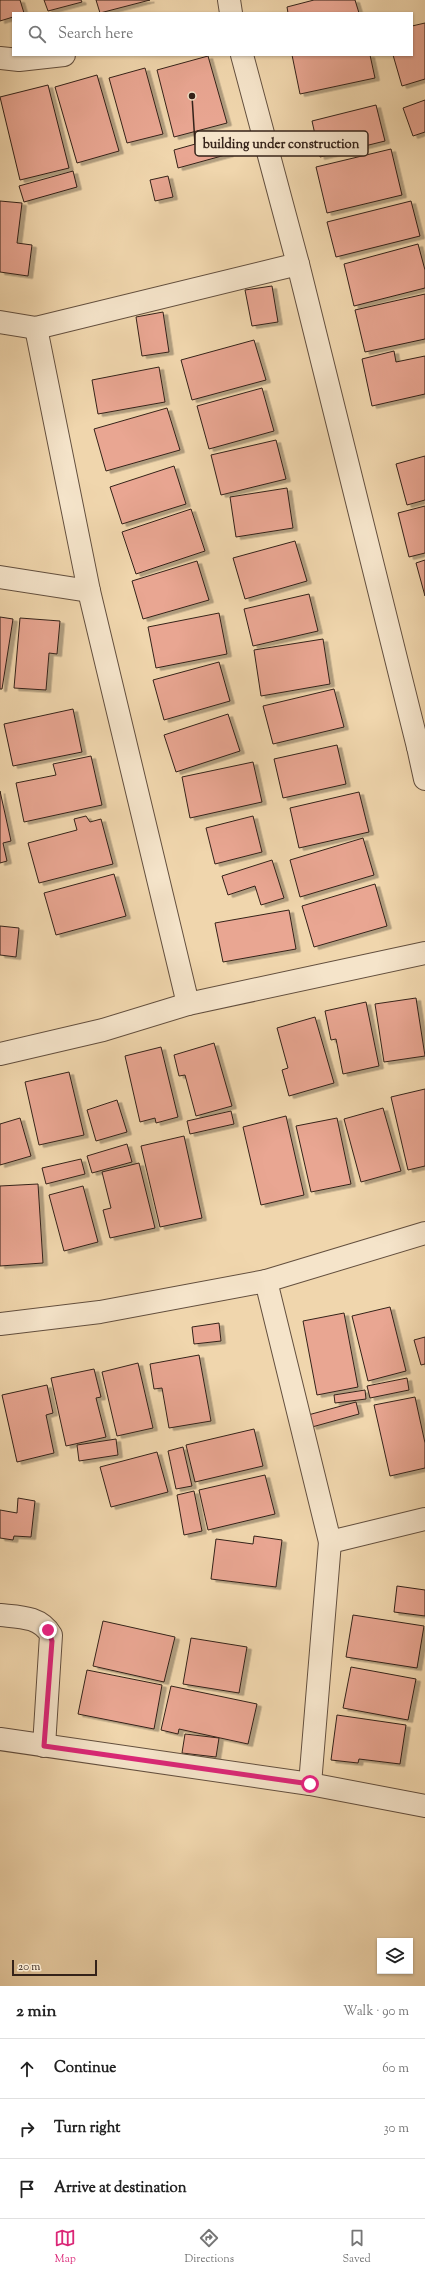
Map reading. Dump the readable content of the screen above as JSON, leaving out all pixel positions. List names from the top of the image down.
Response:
{
  "places": ["building under construction"],
  "scale_bar": "20 m",
  "page": {
    "search": "Search here",
    "scale": "20 m",
    "heading": ["2 min", "Walk · 90 m"],
    "list": [
      ["Continue", "60 m"],
      ["Turn right", "30 m"],
      "Arrive at destination"
    ],
    "nav": ["Map", "Directions", "Saved"]
  }
}
